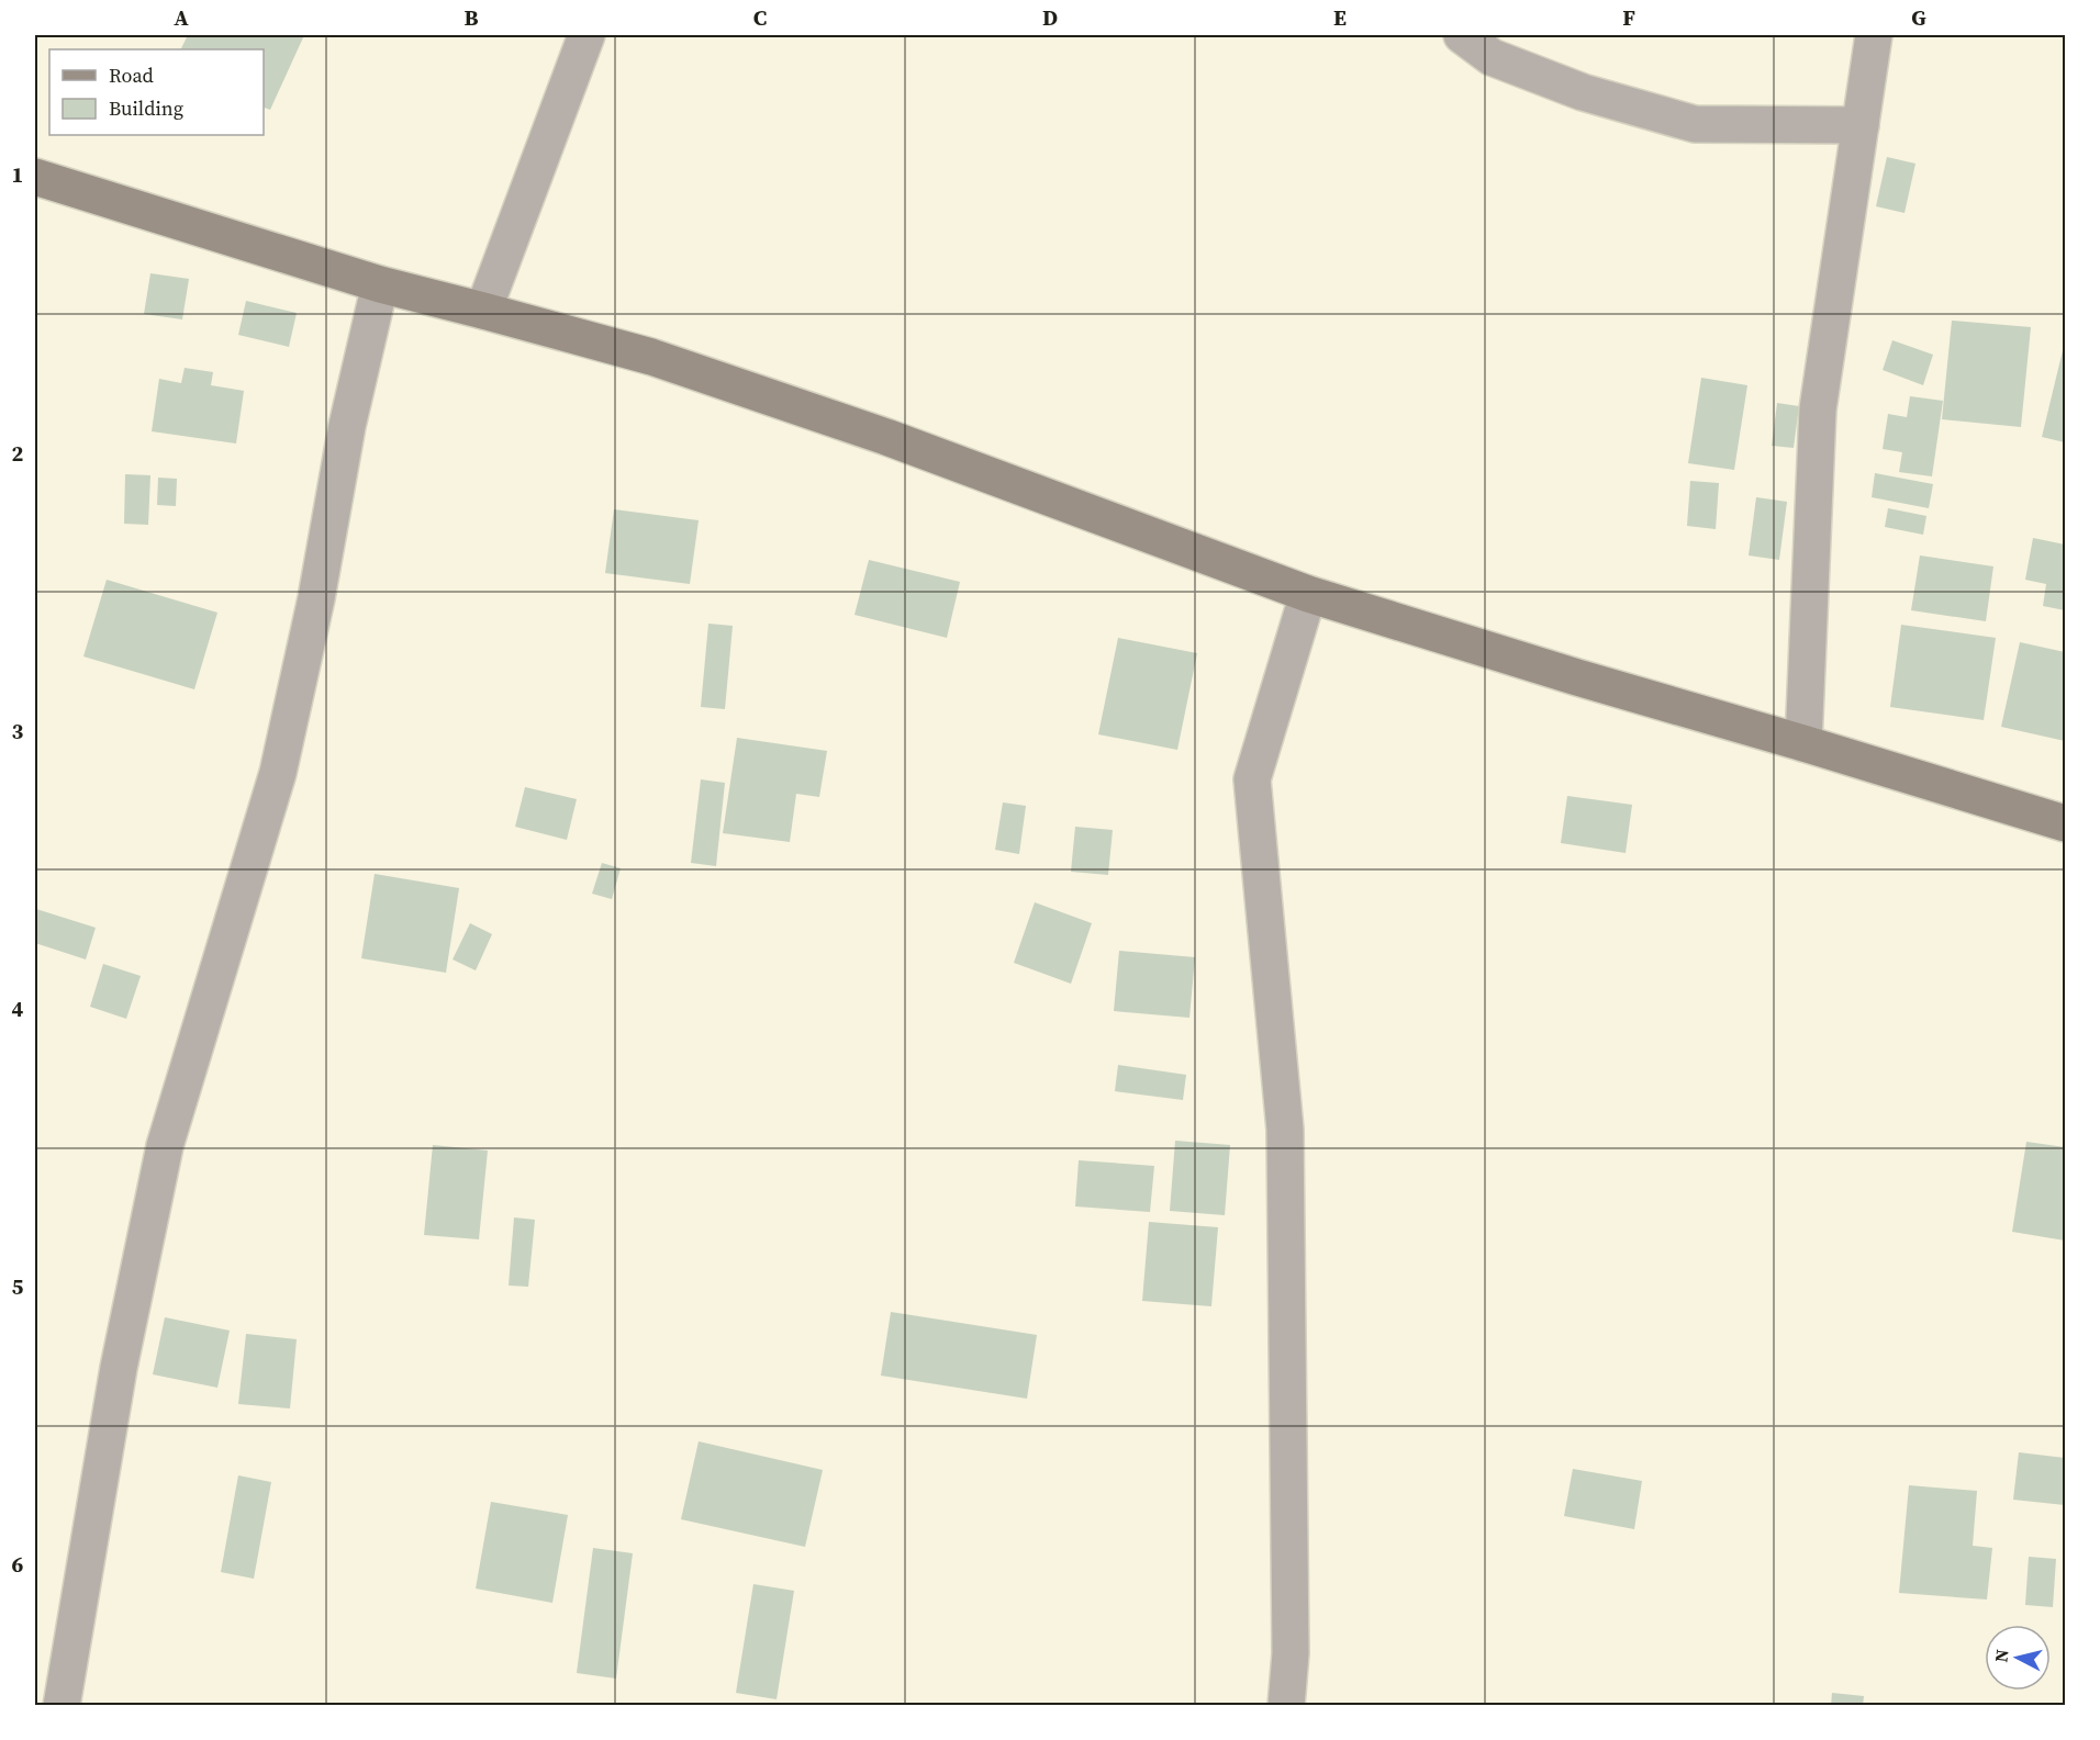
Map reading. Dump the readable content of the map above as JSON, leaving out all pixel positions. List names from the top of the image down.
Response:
{
  "legend": ["Road", "Building"],
  "north": "left",
  "grid": {
    "columns": [
      "A",
      "B",
      "C",
      "D",
      "E",
      "F",
      "G"
    ],
    "rows": [
      "1",
      "2",
      "3",
      "4",
      "5",
      "6"
    ]
  }
}
